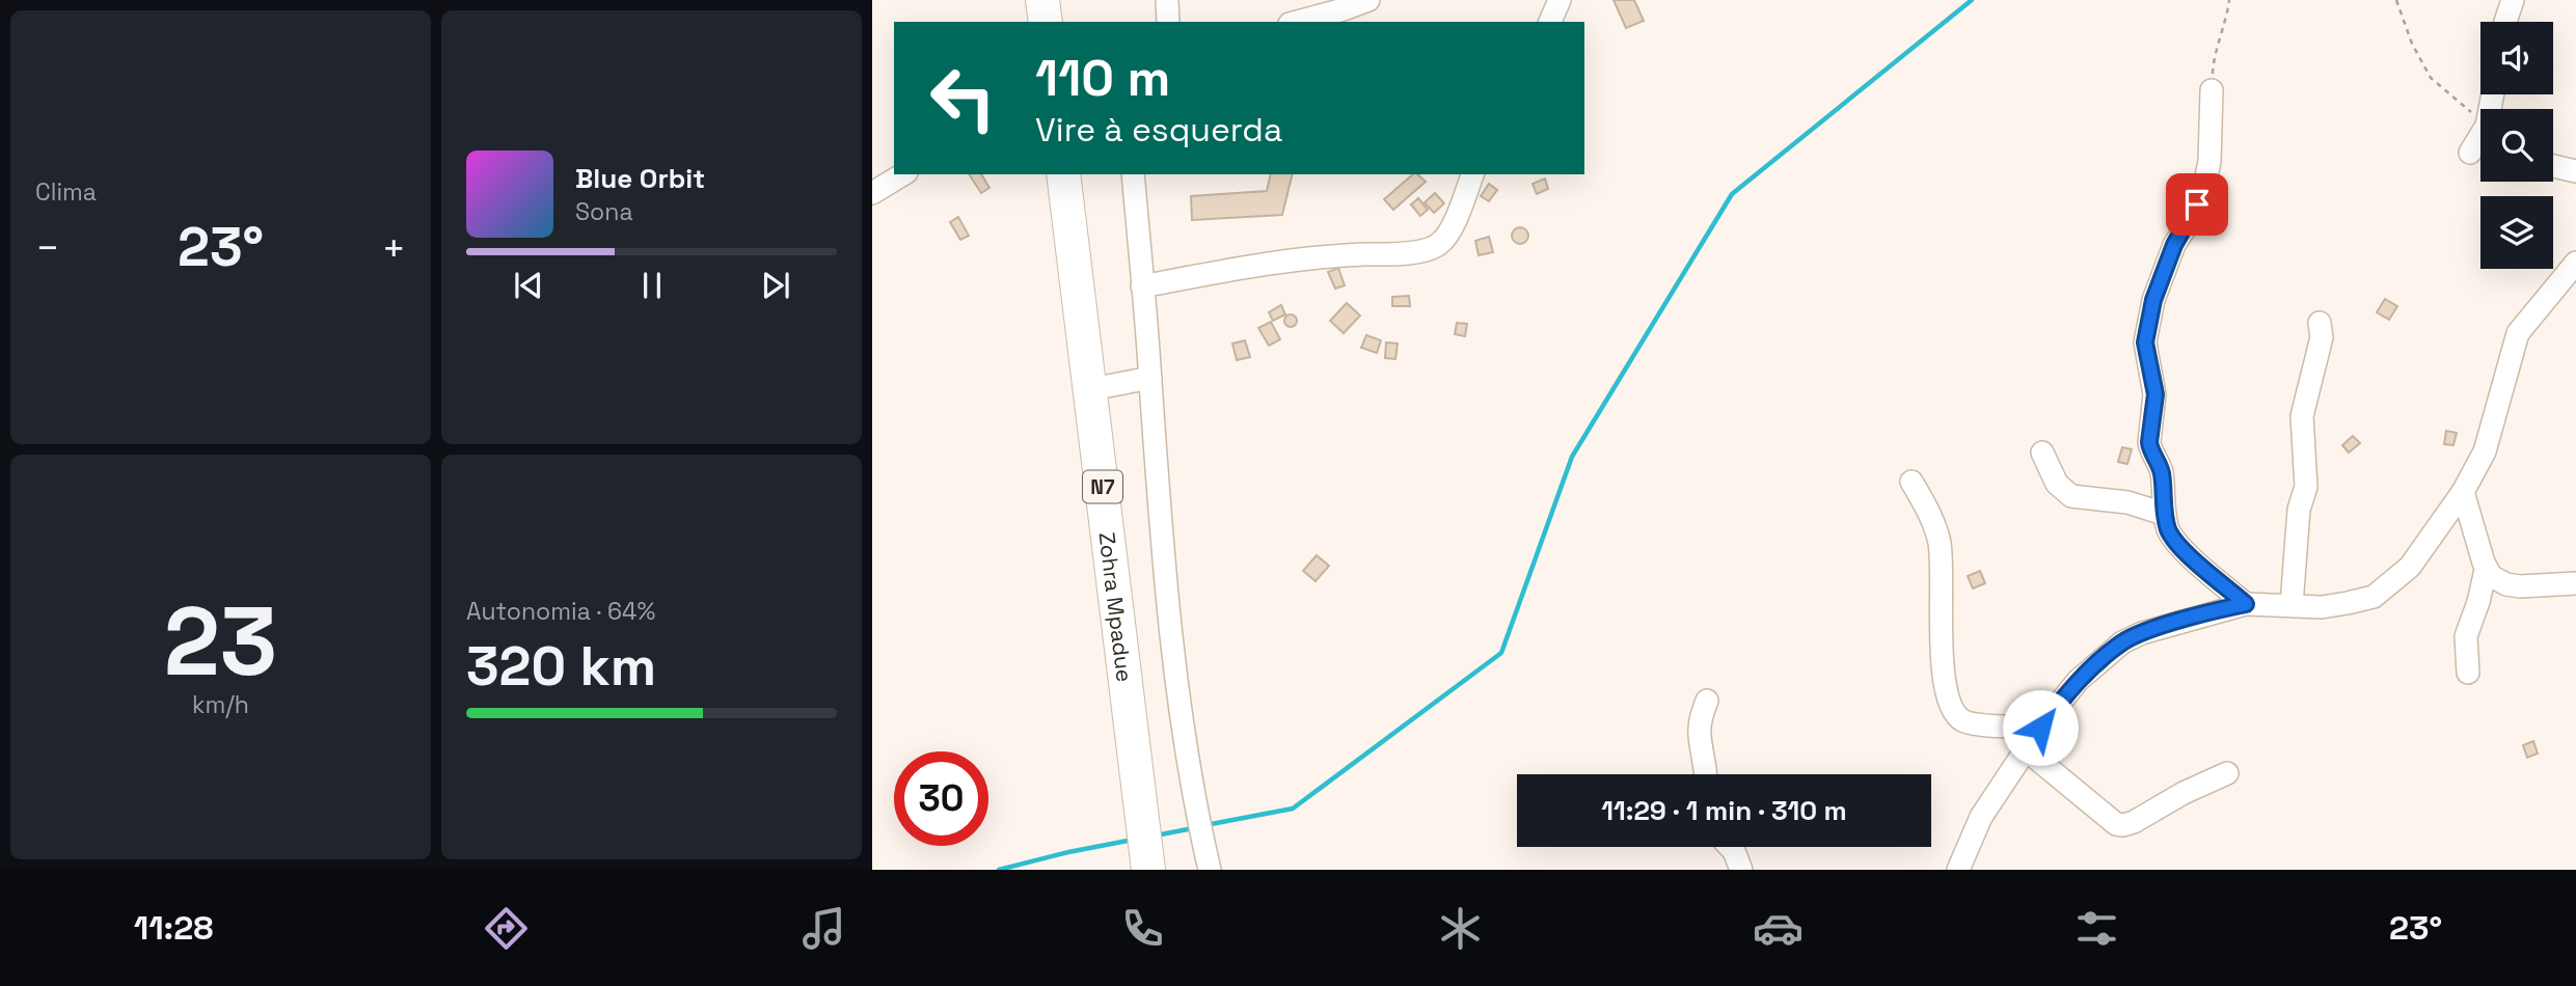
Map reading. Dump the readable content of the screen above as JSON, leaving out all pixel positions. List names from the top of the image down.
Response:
{
  "streets": {
    "highway": ["N7", "Zohra Mpadue"]
  },
  "page": {
    "tile": [
      "Clima",
      ["23", "km/h"],
      ["Autonomia · 64%", "320 km"]
    ],
    "turn": ["110 m", "Vire à esquerda"],
    "song": ["Blue Orbit", "Sona"],
    "heat": ["−", "23°", "+"],
    "limit": "30",
    "trip": "11:29 · 1 min · 310 m",
    "tabs": ["11:28", "23°"]
  }
}
